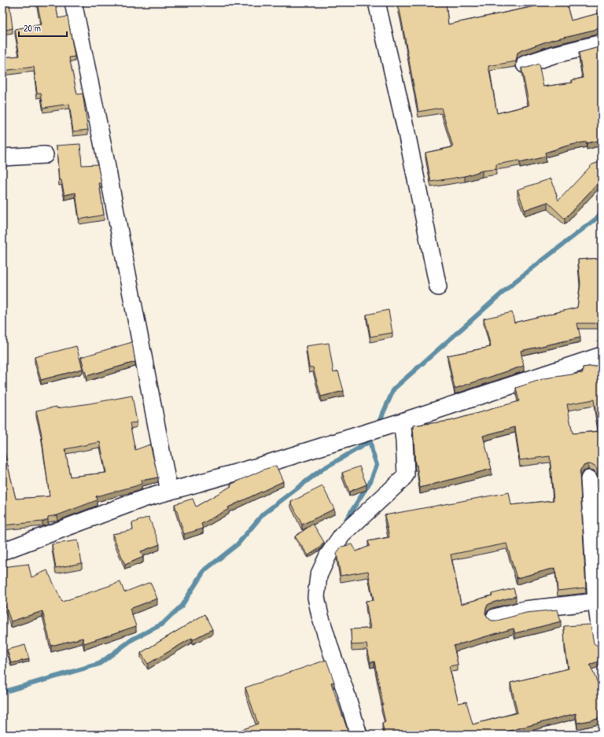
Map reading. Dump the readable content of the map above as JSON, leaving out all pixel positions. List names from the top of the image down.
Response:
{
  "scale_bar": "20 m"
}
